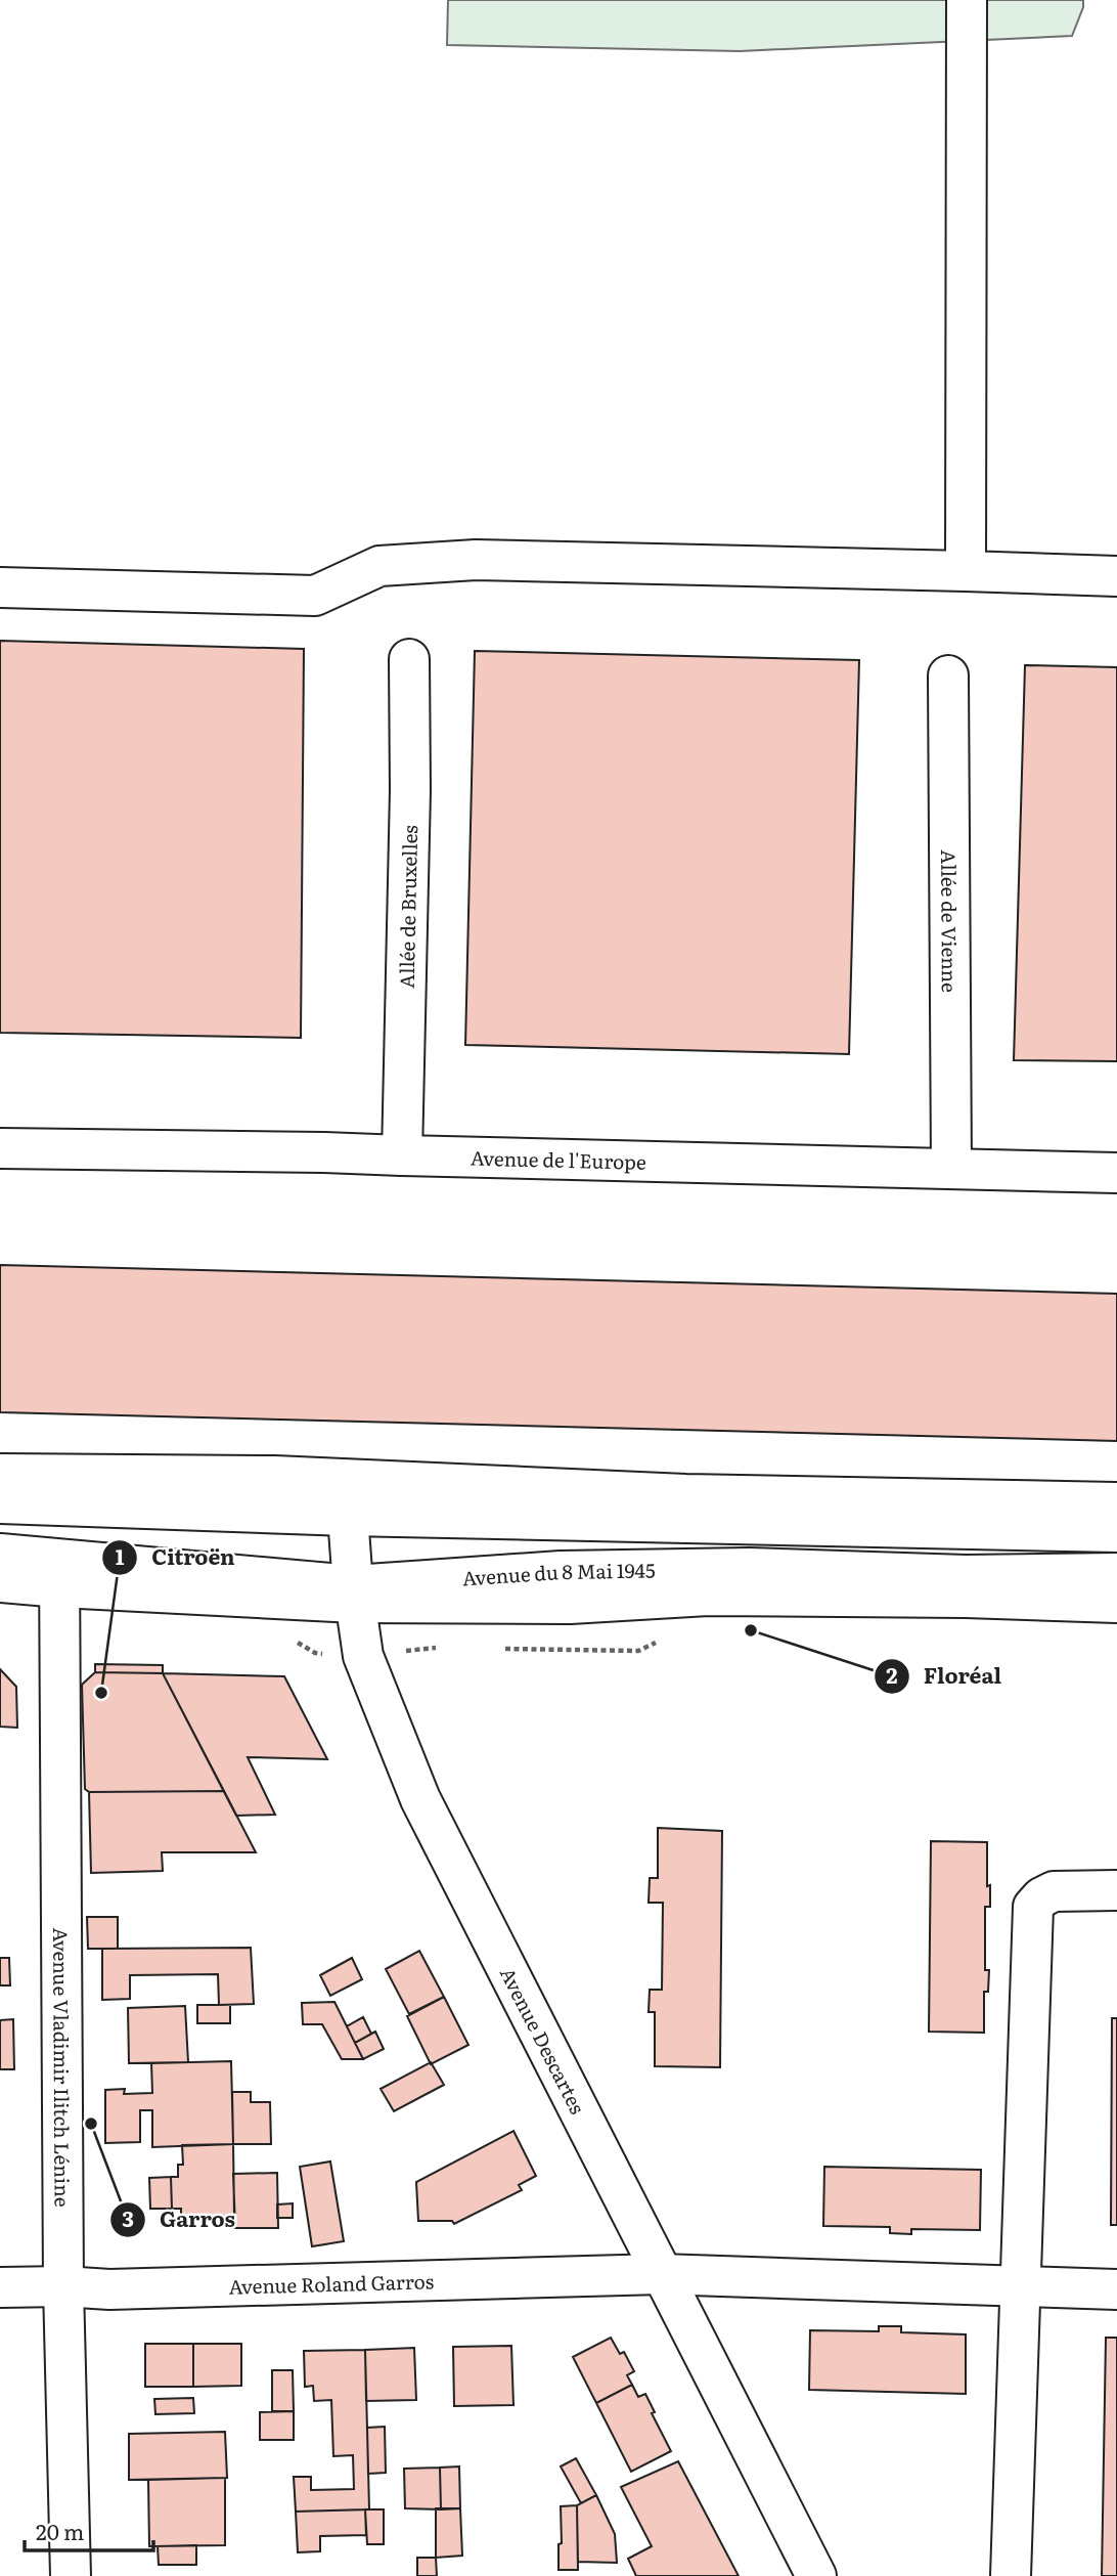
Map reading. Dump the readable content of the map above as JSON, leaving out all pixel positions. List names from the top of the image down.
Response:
{
  "streets": {
    "street": [
      "Allée de Bruxelles",
      "Allée de Vienne",
      "Avenue de l'Europe",
      "Avenue du 8 Mai 1945",
      "Avenue Descartes",
      "Avenue Vladimir Ilitch Lénine",
      "Avenue Roland Garros"
    ]
  },
  "crossings": [
    ["Allée de Bruxelles", "Avenue de l'Europe"],
    ["Allée de Vienne", "Avenue de l'Europe"],
    ["Avenue du 8 Mai 1945", "Avenue Descartes"],
    ["Avenue du 8 Mai 1945", "Avenue Vladimir Ilitch Lénine"],
    ["Avenue Descartes", "Avenue Roland Garros"],
    ["Avenue Vladimir Ilitch Lénine", "Avenue Roland Garros"]
  ],
  "places": ["Floréal", "Citroën", "Garros"],
  "scale_bar": "20 m"
}
